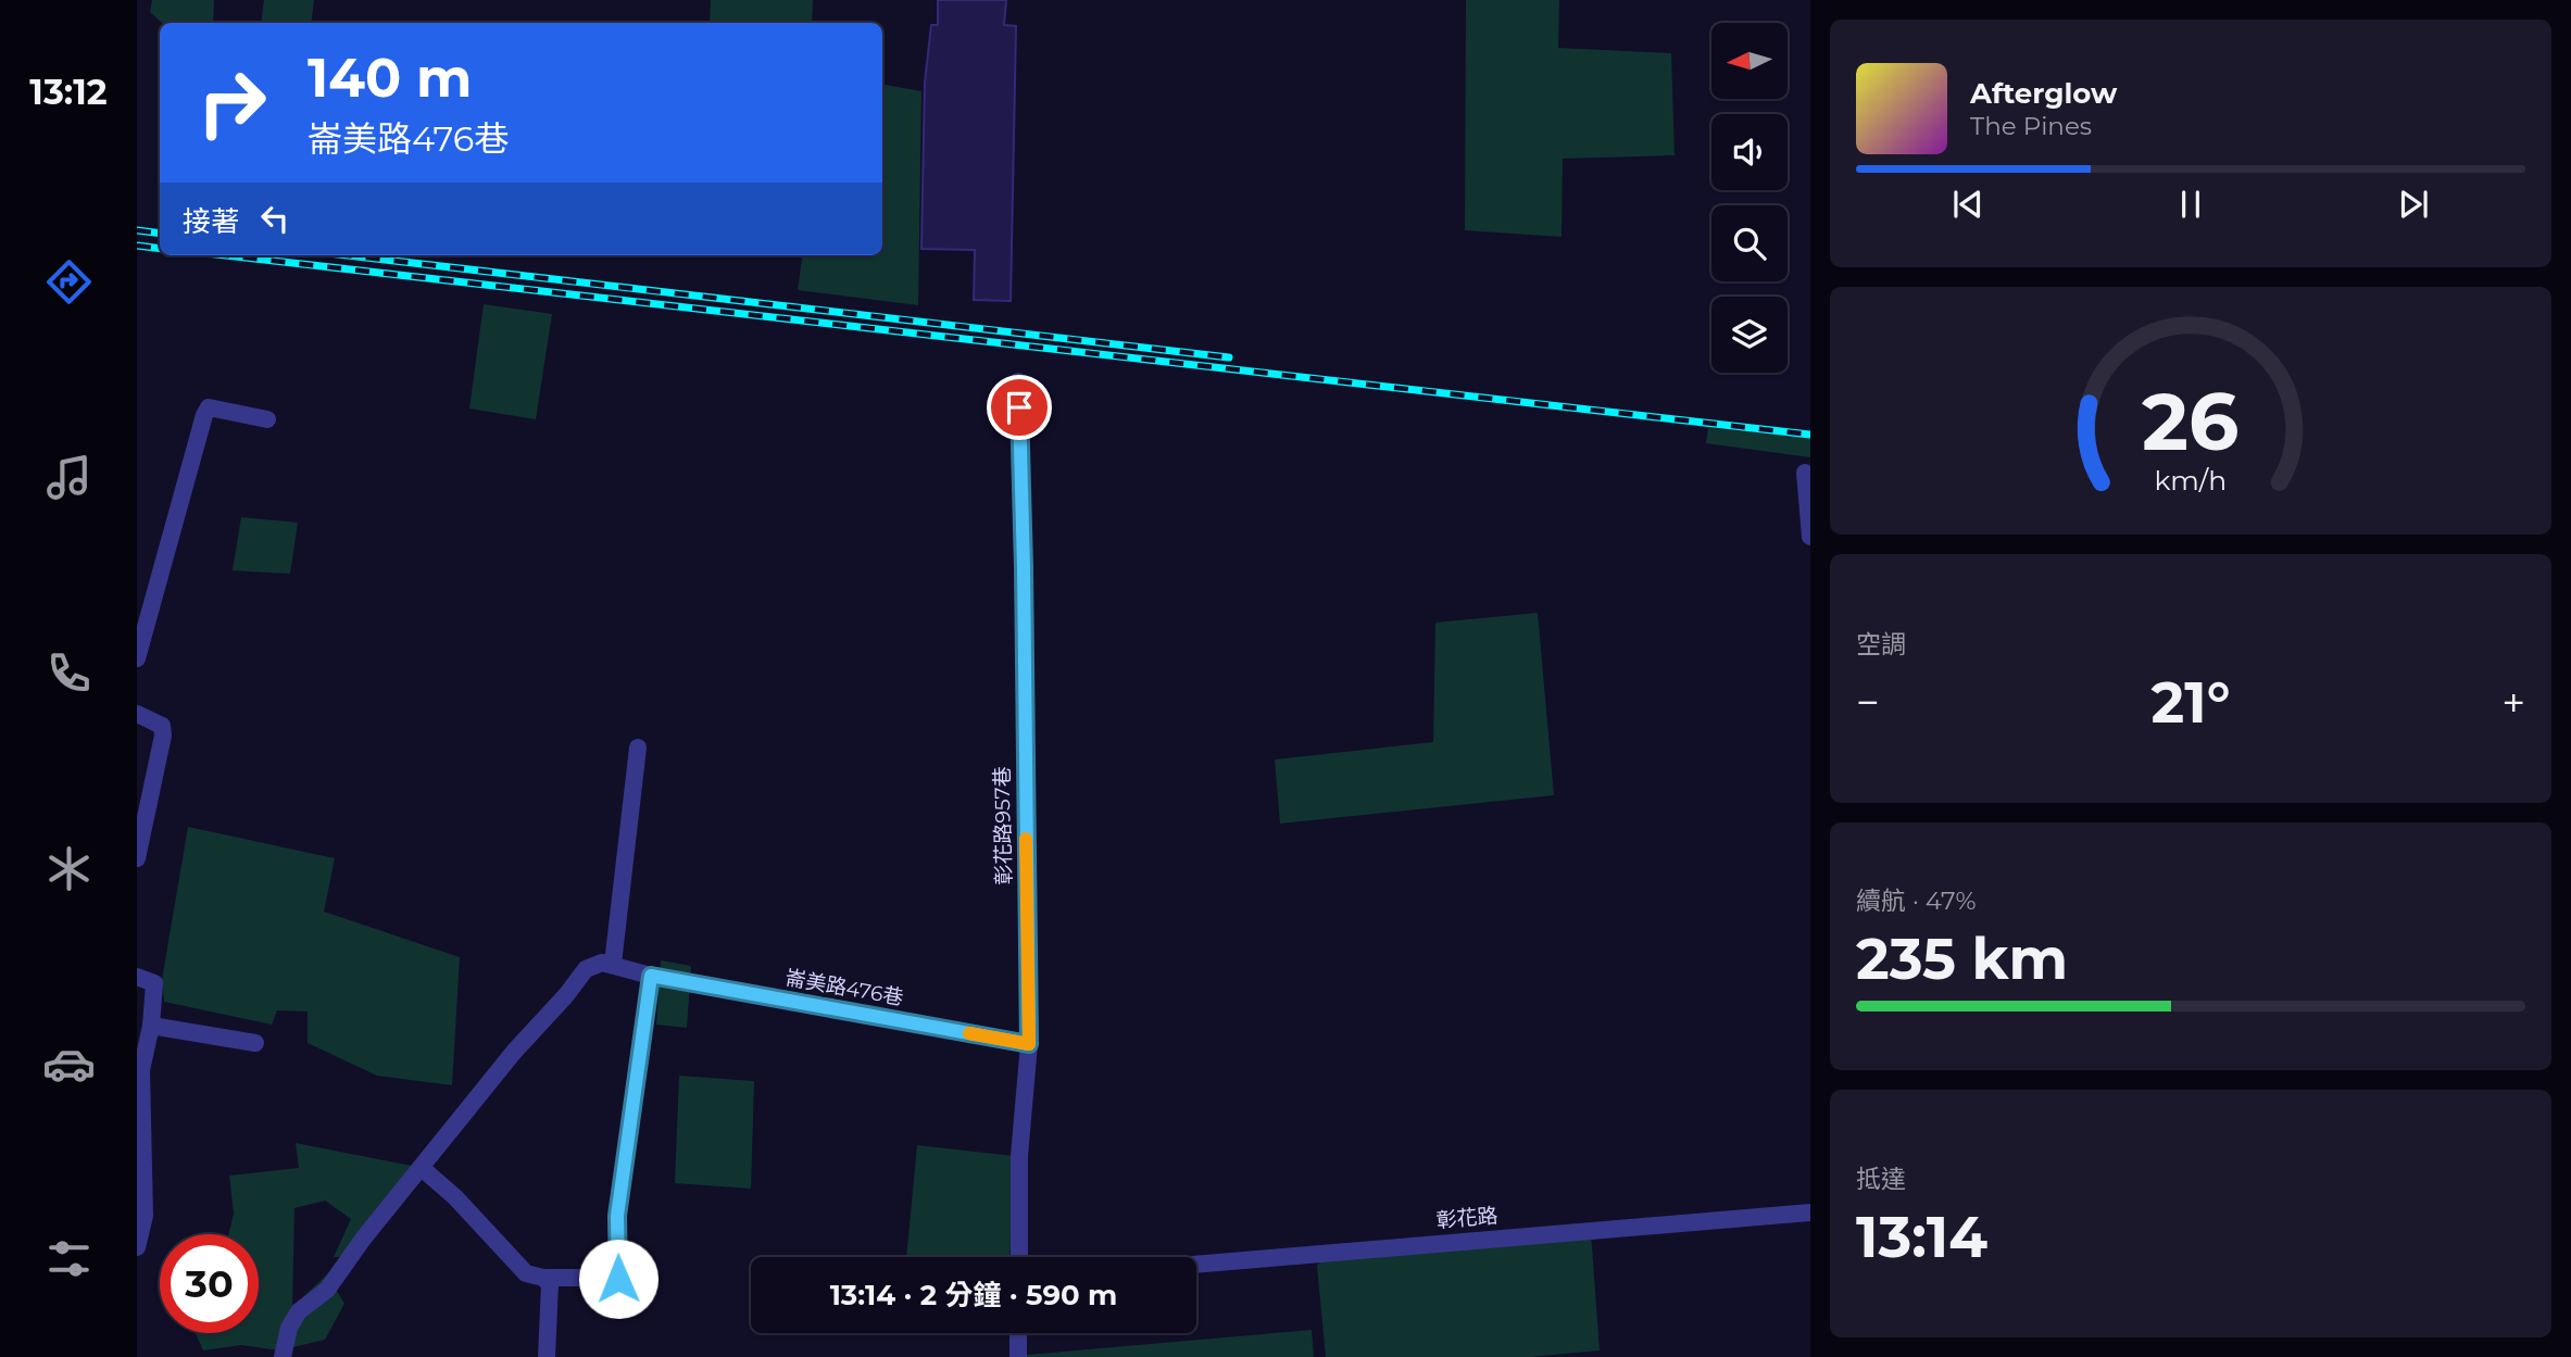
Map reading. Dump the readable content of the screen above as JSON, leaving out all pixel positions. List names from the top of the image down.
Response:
{
  "streets": {
    "street": ["彰花路957巷", "崙美路476巷", "彰花路"]
  },
  "crossings": [
    ["彰花路957巷", "崙美路476巷"]
  ],
  "north": "left",
  "page": {
    "tabs": "13:12",
    "turn": ["140 m", "崙美路476巷"],
    "song": ["Afterglow", "The Pines"],
    "then": "接著",
    "tile": [
      "空調",
      ["續航 · 47%", "235 km"],
      ["抵達", "13:14"]
    ],
    "heat": ["−", "21°", "+"],
    "limit": "30",
    "trip": "13:14 · 2 分鐘 · 590 m",
    "gauge": ["26", "km/h"]
  }
}
